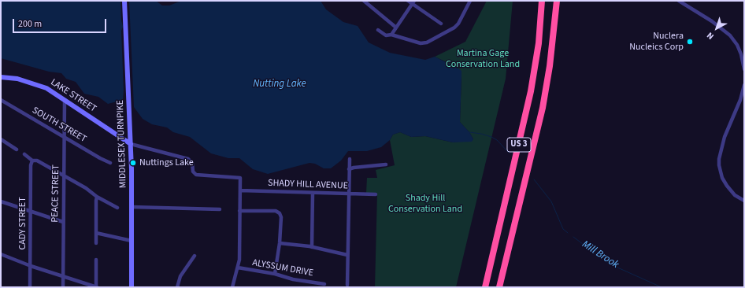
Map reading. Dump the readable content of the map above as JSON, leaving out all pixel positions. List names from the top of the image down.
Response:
{
  "streets": {
    "highway": ["US 3"],
    "main road": ["LAKE STREET", "MIDDLESEX TURNPIKE"],
    "street": [
      "SOUTH STREET",
      "SHADY HILL AVENUE",
      "PEACE STREET",
      "CADY STREET",
      "ALYSSUM DRIVE"
    ]
  },
  "crossings": [
    ["LAKE STREET", "MIDDLESEX TURNPIKE"],
    ["LAKE STREET", "PEACE STREET"],
    ["SOUTH STREET", "PEACE STREET"]
  ],
  "water": ["Nutting Lake", "Mill Brook"],
  "parks": ["Martina Gage Conservation Land", "Shady Hill Conservation Land"],
  "places": ["Nuclera Nucleics Corp", "Nuttings Lake"],
  "scale_bar": "200 m",
  "north": "bottom left"
}
